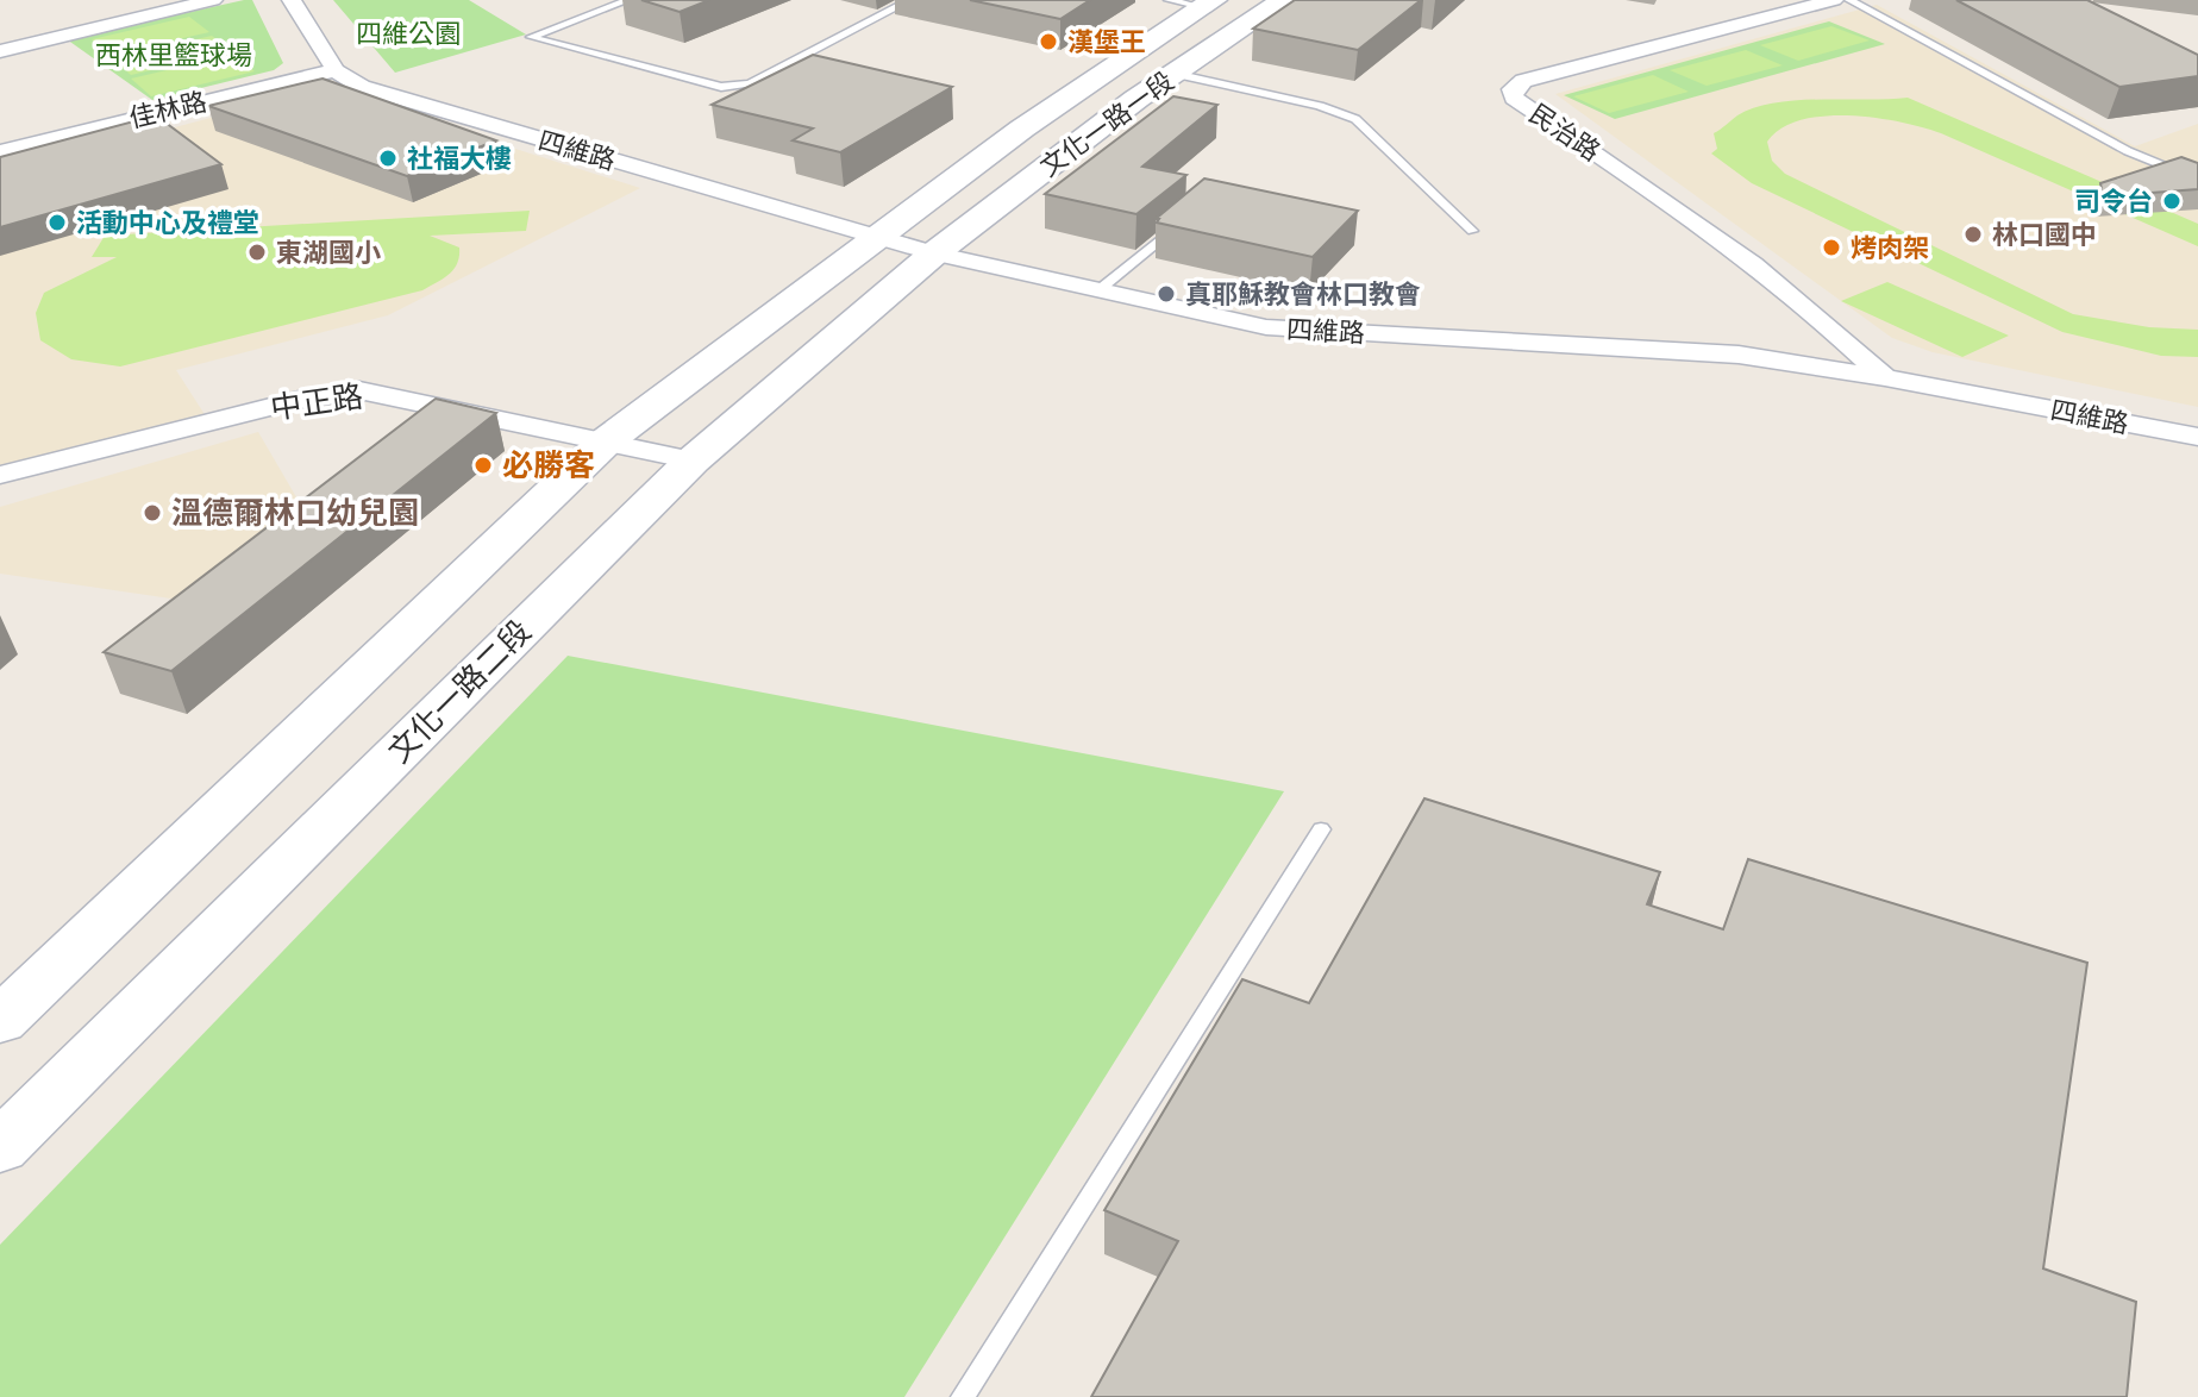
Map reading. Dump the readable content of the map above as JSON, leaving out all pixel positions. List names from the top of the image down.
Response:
{
  "streets": {
    "main road": ["文化一路一段", "文化一路二段"],
    "street": [
      "佳林路",
      "民治路",
      "四維路",
      "中正路"
    ]
  },
  "crossings": [
    ["佳林路", "四維路"],
    ["文化一路一段", "四維路"],
    ["文化一路一段", "文化一路二段"],
    ["民治路", "四維路"],
    ["四維路", "文化一路二段"],
    ["中正路", "文化一路二段"]
  ],
  "parks": ["四維公園", "西林里籃球場"],
  "places": [
    "漢堡王",
    "社福大樓",
    "司令台",
    "活動中心及禮堂",
    "林口國中",
    "烤肉架",
    "東湖國小",
    "真耶穌教會林口教會",
    "必勝客",
    "溫德爾林口幼兒園"
  ]
}
